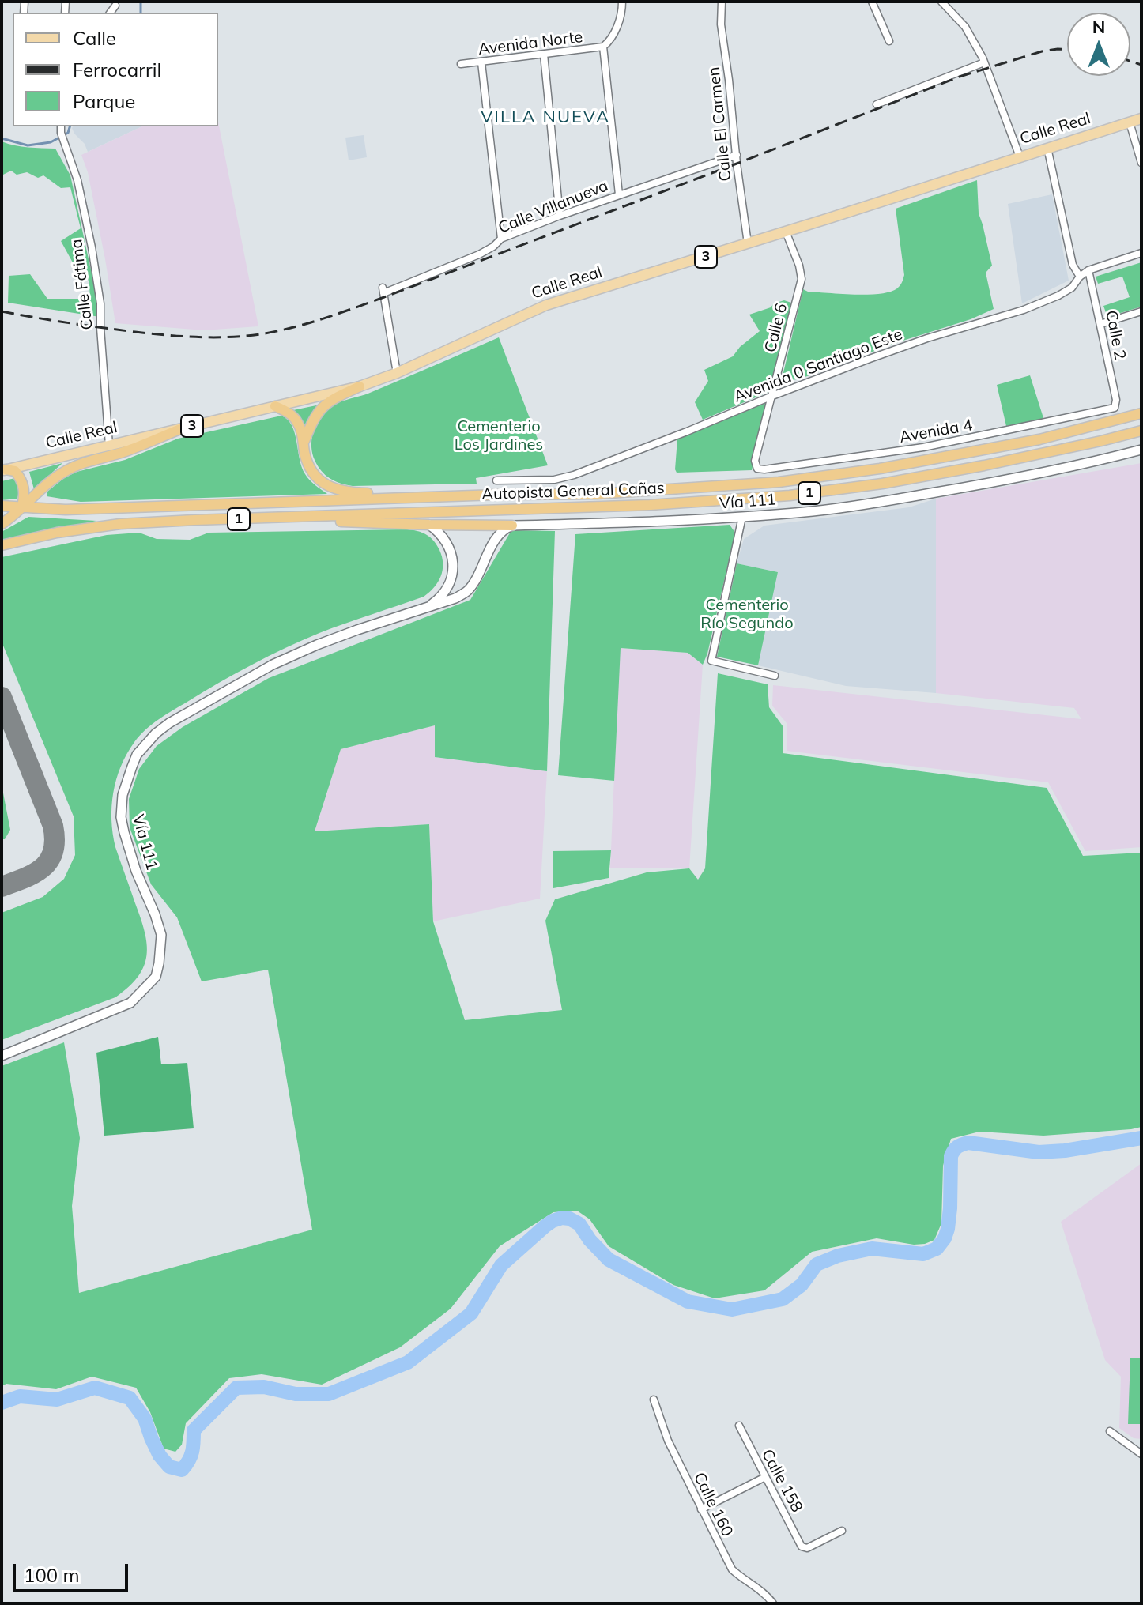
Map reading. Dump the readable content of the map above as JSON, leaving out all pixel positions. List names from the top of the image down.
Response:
{
  "streets": {
    "highway": ["Autopista General Cañas", "1"],
    "main road": ["Calle Real", "3", "Vía 111"],
    "street": [
      "Avenida Norte",
      "Calle El Carmen",
      "Calle Villanueva",
      "Calle Fátima",
      "Calle 6",
      "Calle 2",
      "Avenida 0 Santiago Este",
      "Avenida 4",
      "Calle 158",
      "Calle 160"
    ]
  },
  "crossings": [
    ["Calle El Carmen", "Calle Real"],
    ["Calle El Carmen", "Calle Villanueva"],
    ["Calle Real", "Calle Villanueva"],
    ["Calle Real", "Calle Fátima"],
    ["Calle Real", "Calle 6"],
    ["Calle 6", "Avenida 0 Santiago Este"],
    ["Calle 6", "Avenida 4"],
    ["Calle 2", "Avenida 0 Santiago Este"],
    ["Calle 2", "Avenida 4"]
  ],
  "districts": ["VILLA NUEVA"],
  "parks": ["Cementerio Los Jardines", "Cementerio Río Segundo"],
  "legend": ["Calle", "Ferrocarril", "Parque"],
  "scale_bar": "100 m",
  "north": "top"
}
